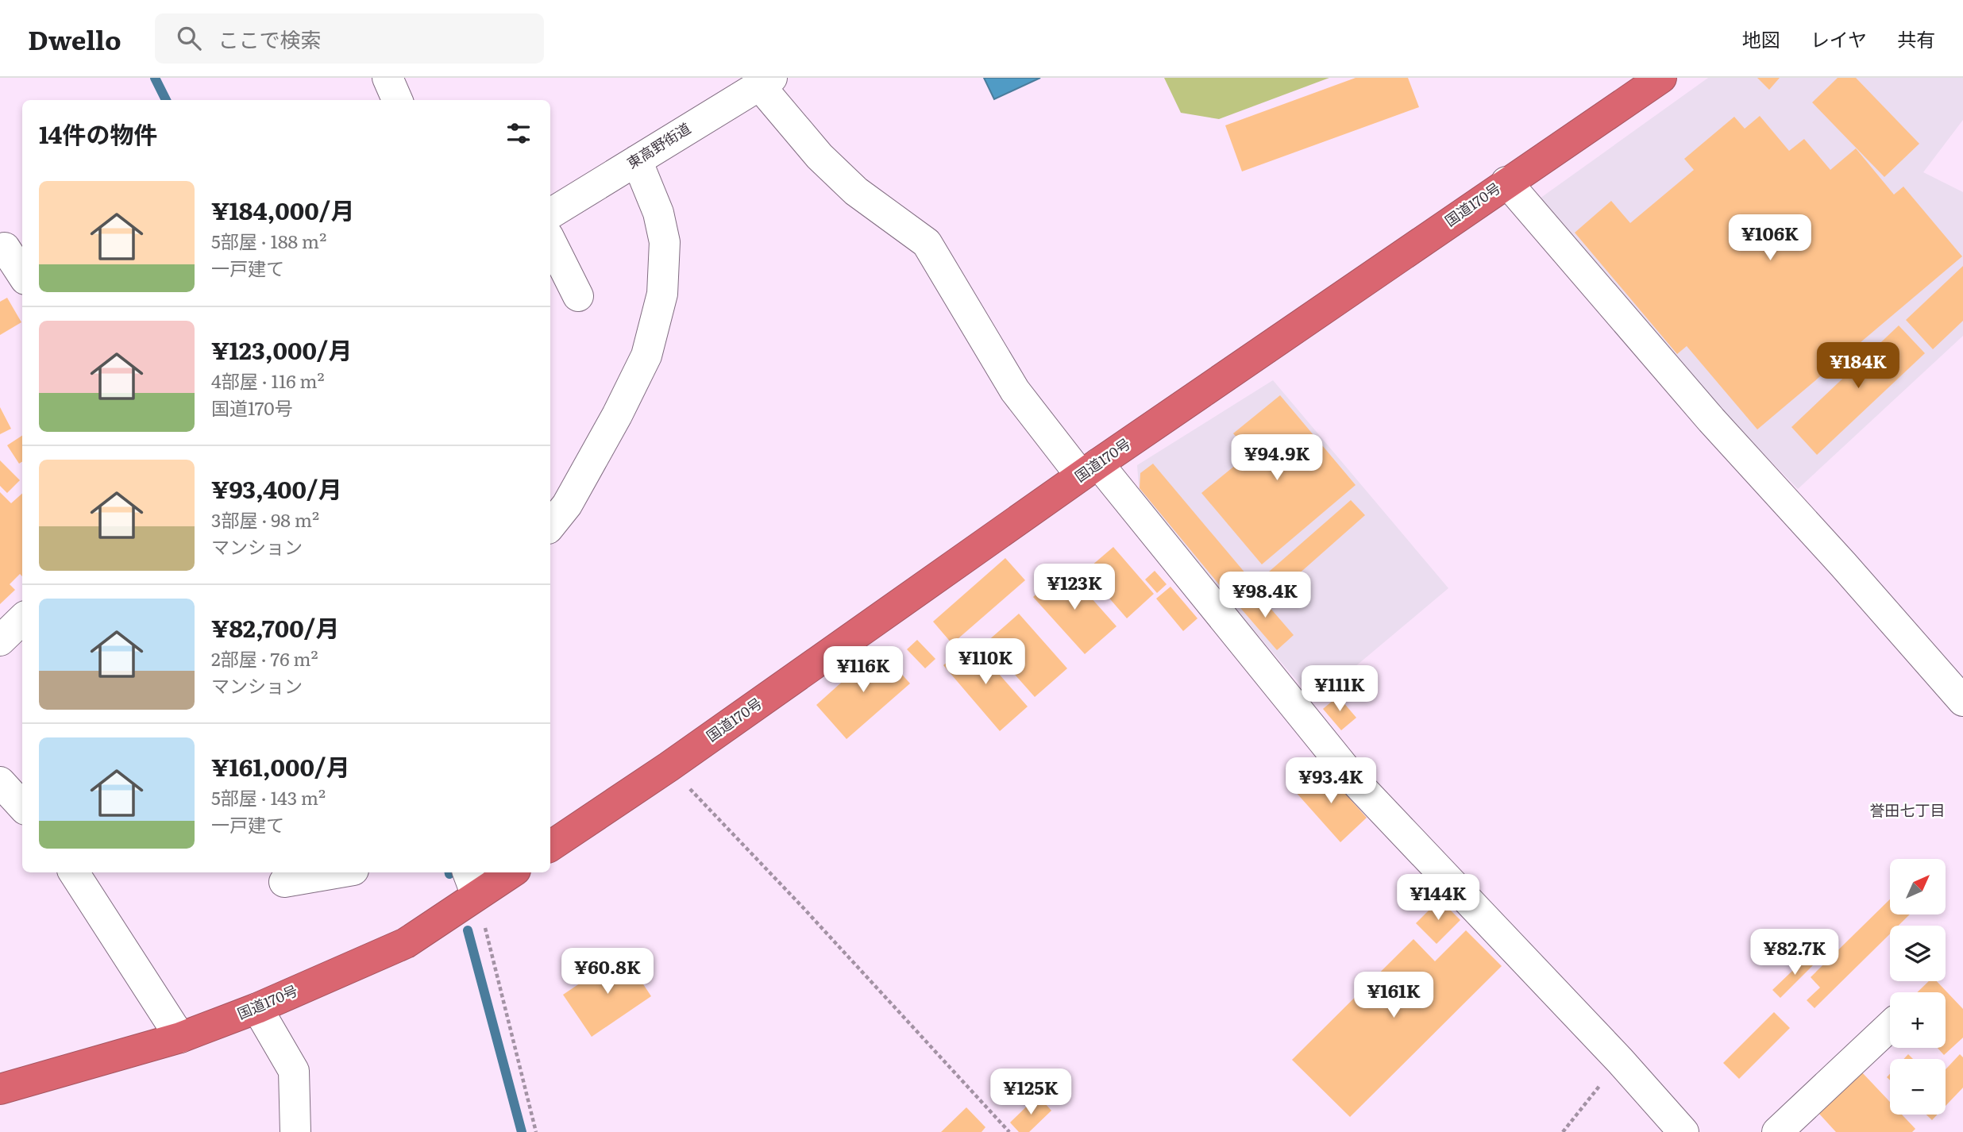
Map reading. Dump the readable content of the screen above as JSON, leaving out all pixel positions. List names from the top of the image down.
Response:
{
  "streets": {
    "highway": ["国道170号"],
    "street": ["東高野街道"]
  },
  "districts": ["誉田七丁目"],
  "north": "top right",
  "page": {
    "header": "Dwello",
    "search": "ここで検索",
    "nav": ["地図", "レイヤ", "共有"],
    "heading": "14件の物件",
    "list": [
      {
        "name": "¥184,000/月",
        "note": "5部屋 · 188 m² · 一戸建て"
      },
      {
        "name": "¥123,000/月",
        "note": "4部屋 · 116 m² · 国道170号"
      },
      {
        "name": "¥93,400/月",
        "note": "3部屋 · 98 m² · マンション"
      },
      {
        "name": "¥82,700/月",
        "note": "2部屋 · 76 m² · マンション"
      },
      {
        "name": "¥161,000/月",
        "note": "5部屋 · 143 m² · 一戸建て"
      }
    ],
    "price": [
      "¥106K",
      "¥184K",
      "¥94.9K",
      "¥123K",
      "¥98.4K",
      "¥110K",
      "¥116K",
      "¥111K",
      "¥93.4K",
      "¥144K",
      "¥82.7K",
      "¥60.8K",
      "¥161K",
      "¥125K"
    ],
    "map_buttons": ["+", "−"]
  }
}
